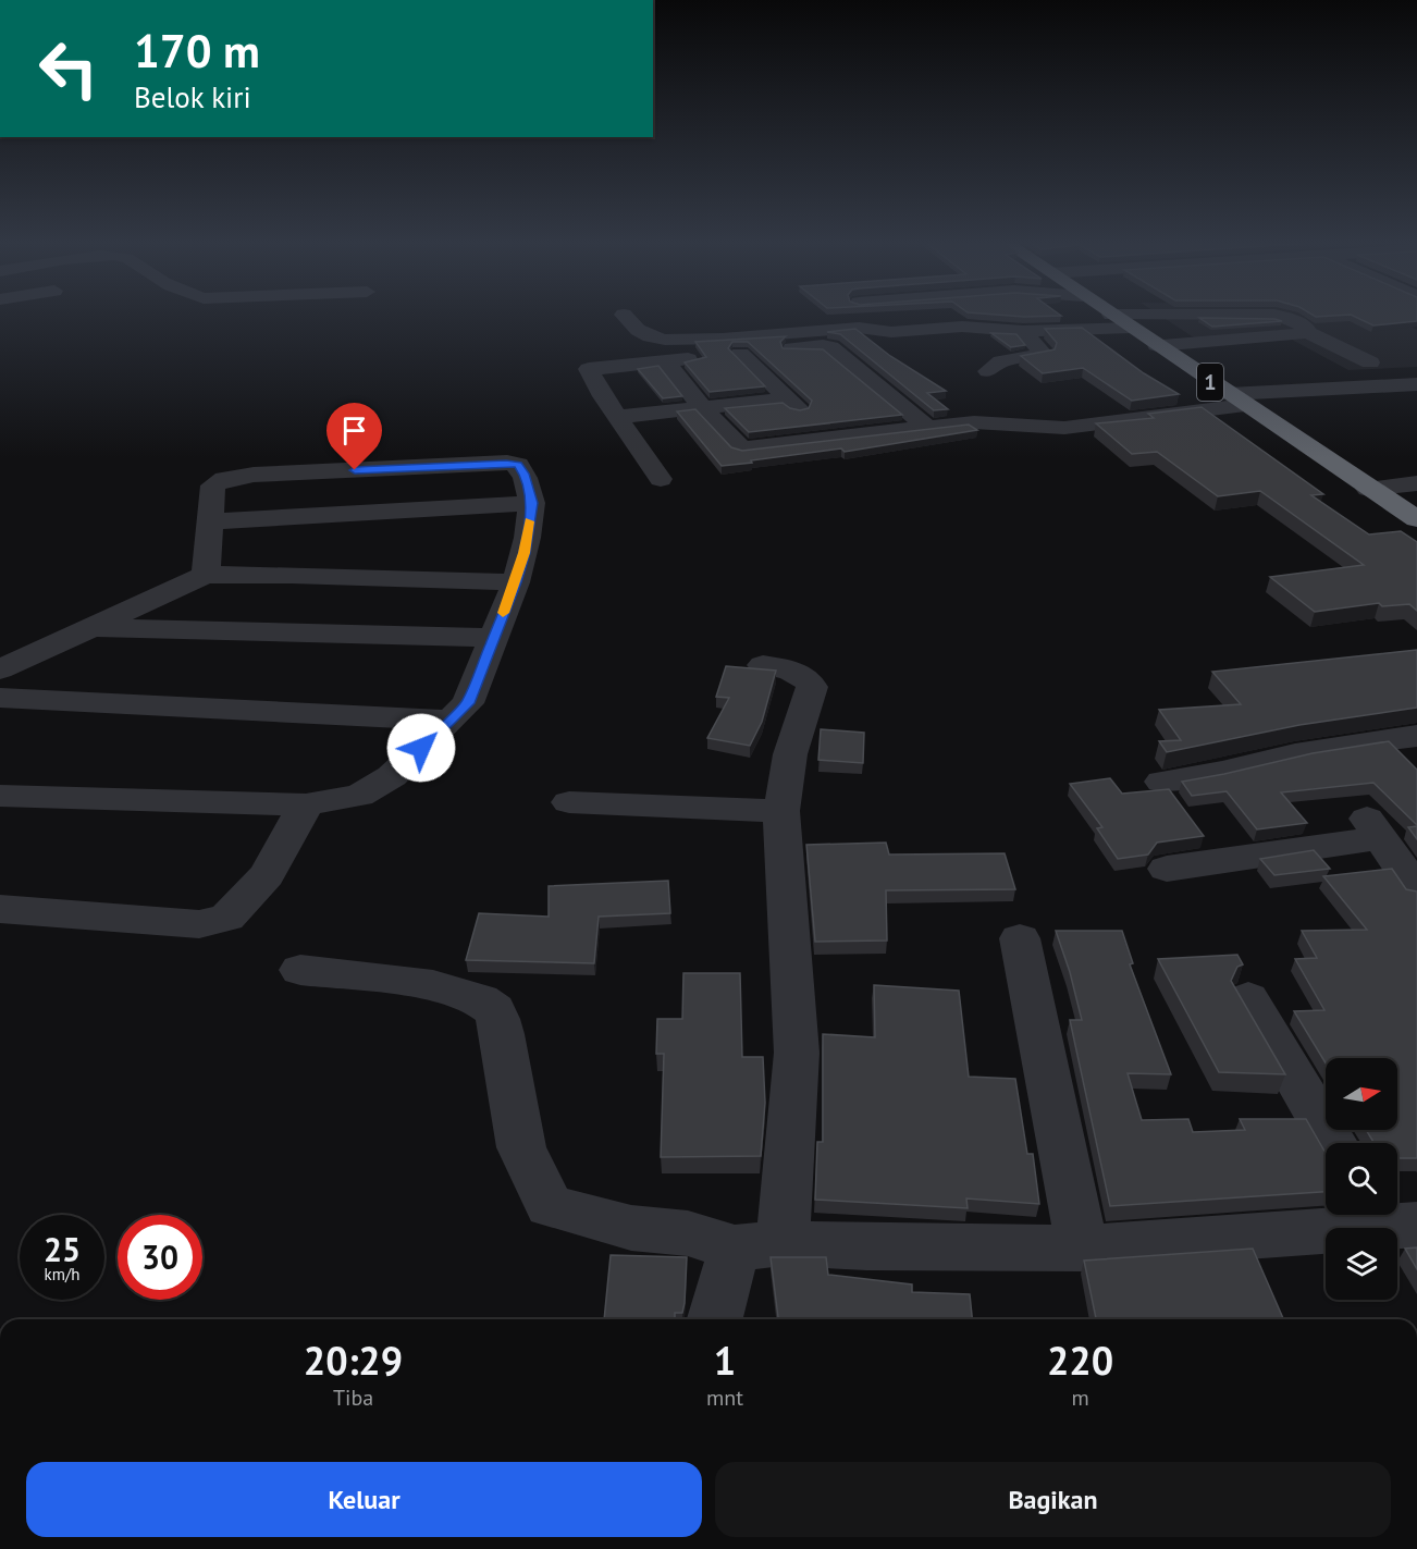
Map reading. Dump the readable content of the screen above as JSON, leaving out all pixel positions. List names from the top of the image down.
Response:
{
  "streets": {
    "highway": ["1"]
  },
  "north": "right",
  "page": {
    "turn": ["170 m", "Belok kiri"],
    "speed": "25 km/h",
    "limit": "30",
    "eta": [
      "20:29",
      "Tiba",
      "1",
      "mnt",
      "220",
      "m"
    ],
    "buttons": ["Keluar", "Bagikan"]
  }
}
